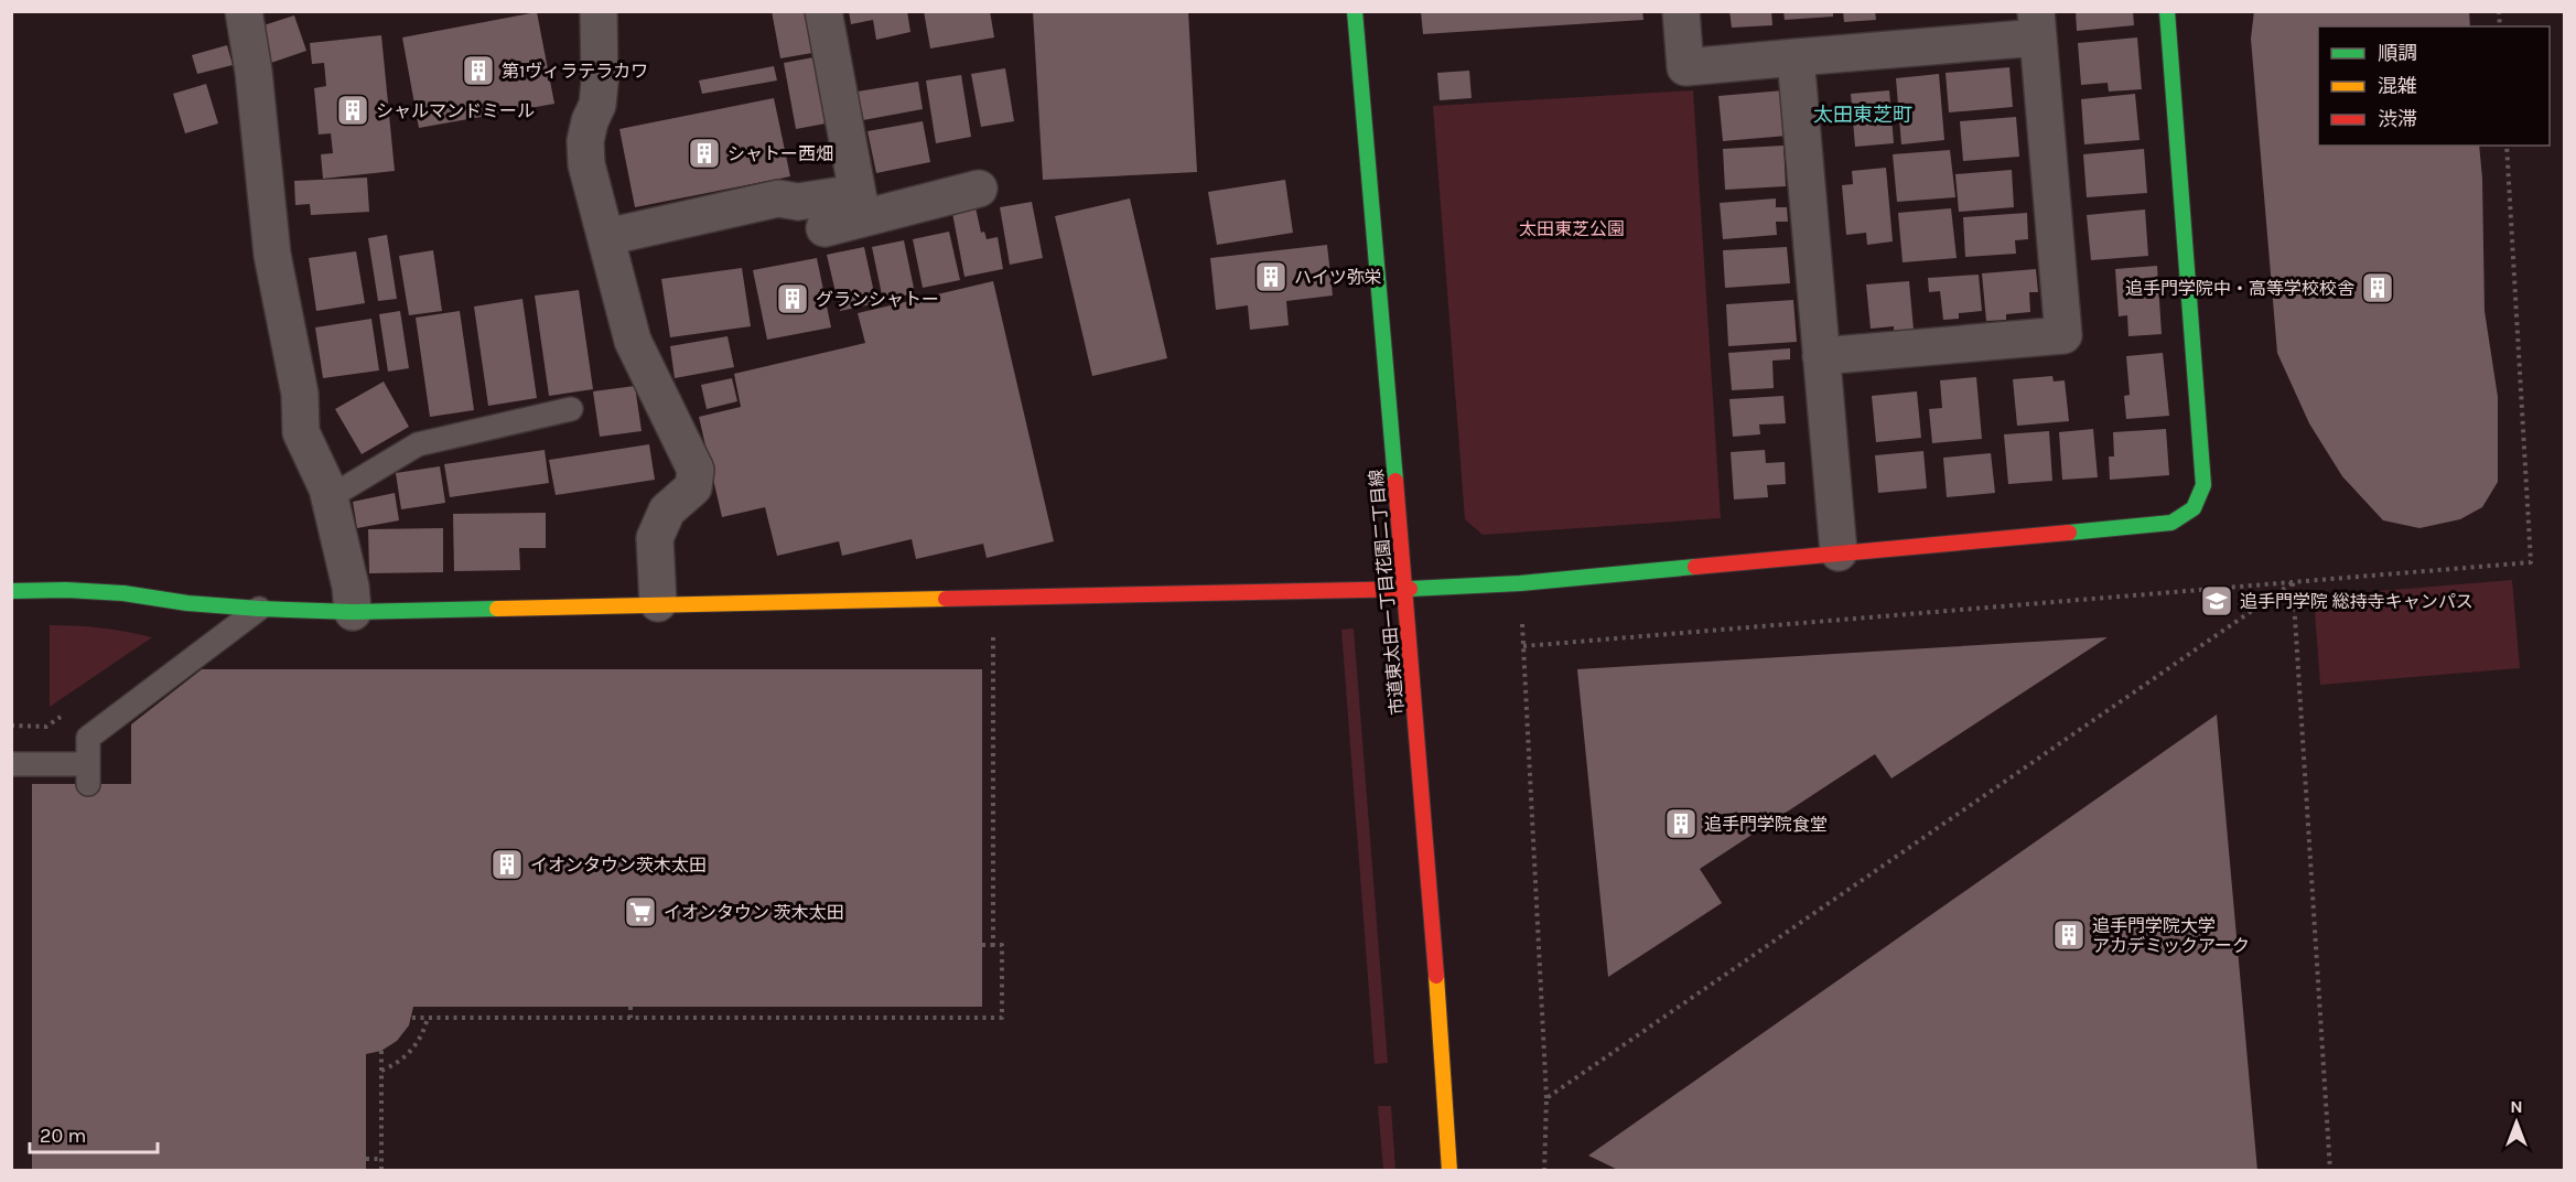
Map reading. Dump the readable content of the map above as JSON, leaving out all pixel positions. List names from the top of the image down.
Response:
{
  "streets": {
    "street": ["市道東太田一丁目花園二丁目線"]
  },
  "districts": ["太田東芝町"],
  "parks": ["太田東芝公園"],
  "places": {
    "building": [
      "第1ヴィラテラカワ",
      "シャルマンドミール",
      "シャトー西畑",
      "ハイツ弥栄",
      "追手門学院中・高等学校校舎",
      "グランシャトー",
      "追手門学院食堂",
      "イオンタウン茨木太田",
      "追手門学院大学 アカデミックアーク"
    ],
    "school or university": ["追手門学院 総持寺キャンパス"],
    "supermarket": ["イオンタウン 茨木太田"]
  },
  "legend": ["順調", "混雑", "渋滞"],
  "scale_bar": "20 m",
  "north": "top"
}
